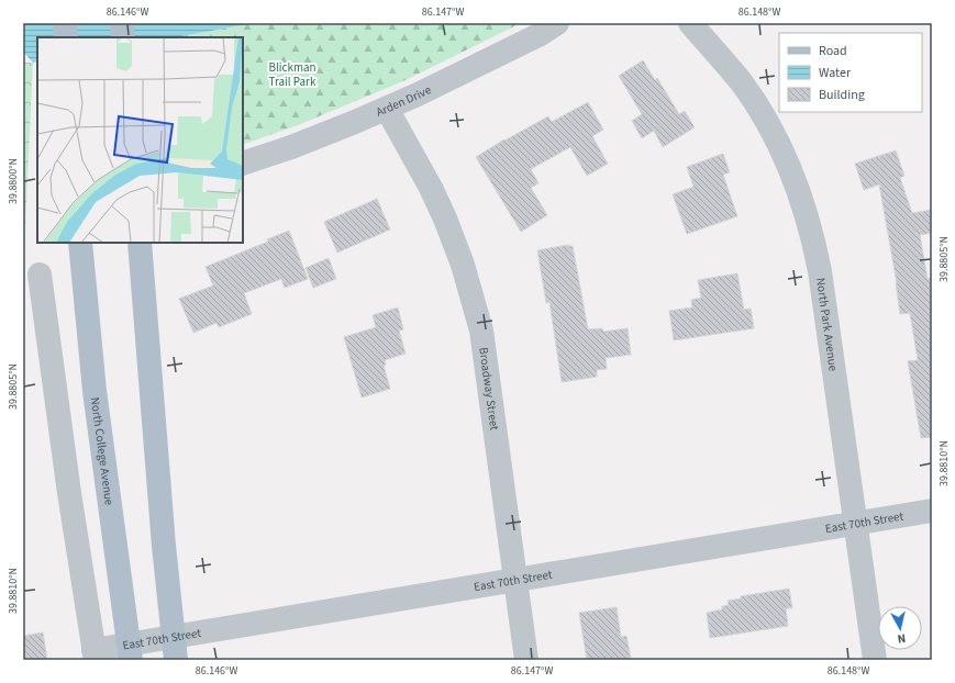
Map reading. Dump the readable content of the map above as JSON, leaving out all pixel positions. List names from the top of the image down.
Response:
{
  "streets": {
    "main road": ["North College Avenue"],
    "street": [
      "Arden Drive",
      "North Park Avenue",
      "Broadway Street",
      "East 70th Street"
    ]
  },
  "crossings": [
    ["Arden Drive", "Broadway Street"],
    ["North Park Avenue", "East 70th Street"],
    ["Broadway Street", "East 70th Street"],
    ["North College Avenue", "East 70th Street"]
  ],
  "parks": ["Blickman Trail Park"],
  "legend": ["Road", "Water", "Building"],
  "north": "bottom",
  "coordinates": [
    "86.146°W",
    "86.147°W",
    "86.148°W",
    "39.8800°N",
    "39.8805°N",
    "39.8810°N"
  ]
}
